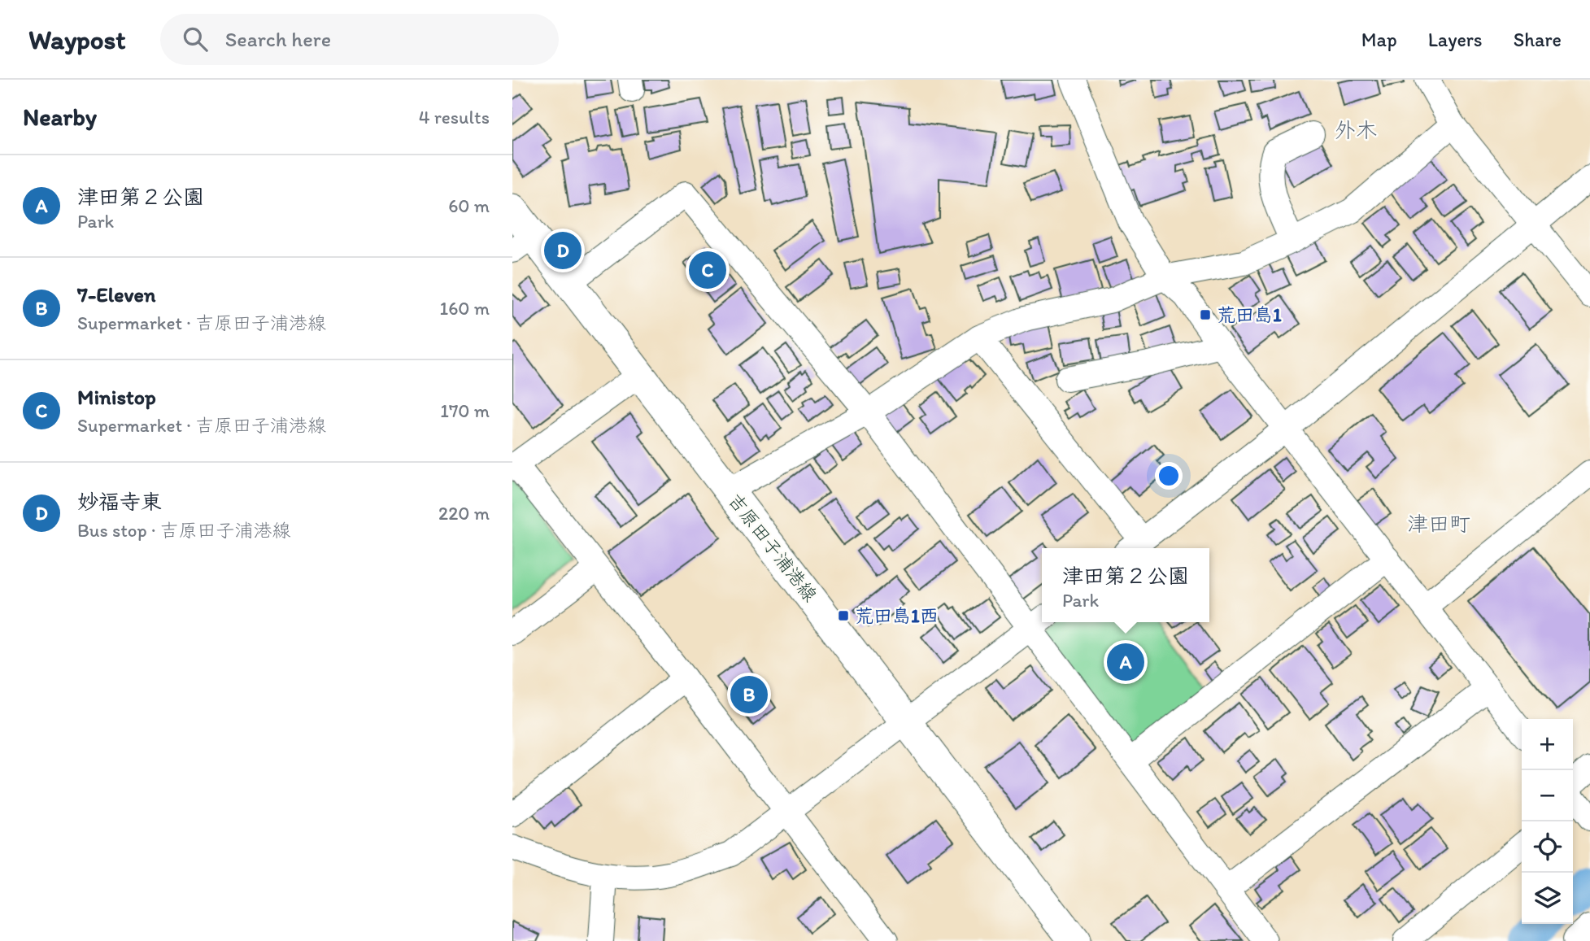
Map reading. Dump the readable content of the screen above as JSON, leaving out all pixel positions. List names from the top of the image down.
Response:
{
  "streets": {
    "main road": ["吉原田子浦港線"]
  },
  "districts": ["外木", "津田町"],
  "places": {
    "transit": ["荒田島1", "荒田島1西"]
  },
  "page": {
    "header": "Waypost",
    "search": "Search here",
    "nav": ["Map", "Layers", "Share"],
    "heading": ["Nearby", "4 results"],
    "list": [
      {
        "mark": "A",
        "name": "津田第２公園",
        "note": "Park",
        "value": "60 m"
      },
      {
        "mark": "B",
        "name": "7-Eleven",
        "note": "Supermarket · 吉原田子浦港線",
        "value": "160 m"
      },
      {
        "mark": "C",
        "name": "Ministop",
        "note": "Supermarket · 吉原田子浦港線",
        "value": "170 m"
      },
      {
        "mark": "D",
        "name": "妙福寺東",
        "note": "Bus stop · 吉原田子浦港線",
        "value": "220 m"
      }
    ],
    "pins": [
      "D",
      "C",
      "A",
      "B"
    ],
    "popup": ["津田第２公園", "Park"],
    "map_buttons": ["+", "−"]
  }
}
